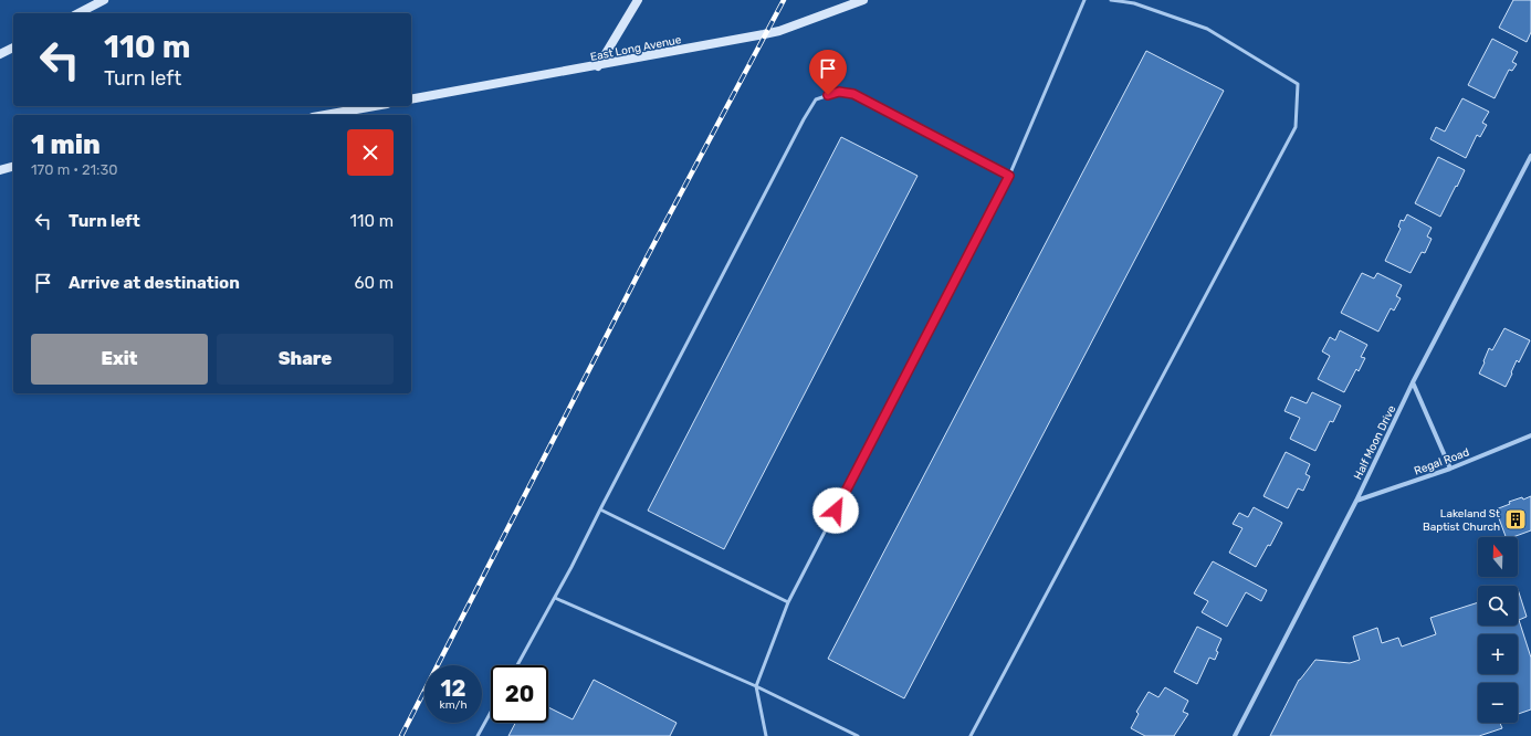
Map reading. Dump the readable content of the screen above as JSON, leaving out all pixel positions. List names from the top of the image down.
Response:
{
  "streets": {
    "main road": ["East Long Avenue"],
    "street": ["Half Moon Drive", "Regal Road"]
  },
  "crossings": [
    ["Half Moon Drive", "Regal Road"]
  ],
  "places": {
    "building": ["Lakeland St Baptist Church"]
  },
  "north": "top",
  "page": {
    "turn": ["110 m", "Turn left"],
    "heading": ["1 min", "170 m · 21:30"],
    "list": [
      {
        "name": "Turn left",
        "value": "110 m"
      },
      {
        "name": "Arrive at destination",
        "value": "60 m"
      }
    ],
    "buttons": ["Exit", "Share"],
    "map_buttons": ["+", "−"],
    "speed": "12 km/h",
    "limit": "20"
  }
}
